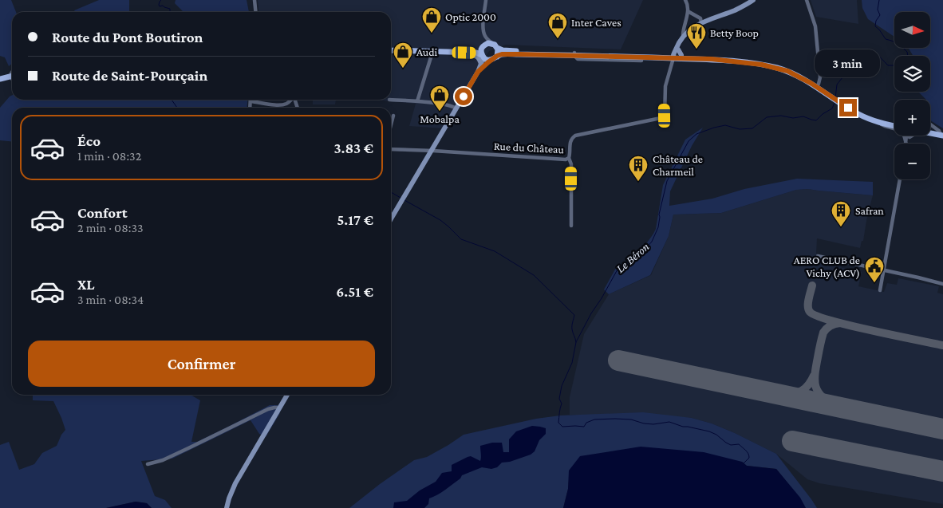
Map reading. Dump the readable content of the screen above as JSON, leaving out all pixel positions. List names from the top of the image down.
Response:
{
  "streets": {
    "street": ["Rue du Château"]
  },
  "water": ["Le Béron"],
  "places": {
    "shop": [
      "Optic 2000",
      "Inter Caves",
      "Audi",
      "Mobalpa"
    ],
    "restaurant": ["Betty Boop"],
    "building": ["Château de Charmeil", "Safran"],
    "public building": ["AERO CLUB de Vichy (ACV)"]
  },
  "north": "right",
  "page": {
    "map_buttons": ["+", "−"],
    "banner": ["Route du Pont Boutiron", "Route de Saint-Pourçain"],
    "bubble": "3 min",
    "list": [
      {
        "name": "Éco",
        "note": "1 min · 08:32",
        "value": "3.83 €"
      },
      {
        "name": "Confort",
        "note": "2 min · 08:33",
        "value": "5.17 €"
      },
      {
        "name": "XL",
        "note": "3 min · 08:34",
        "value": "6.51 €"
      }
    ],
    "buttons": "Confirmer"
  }
}
